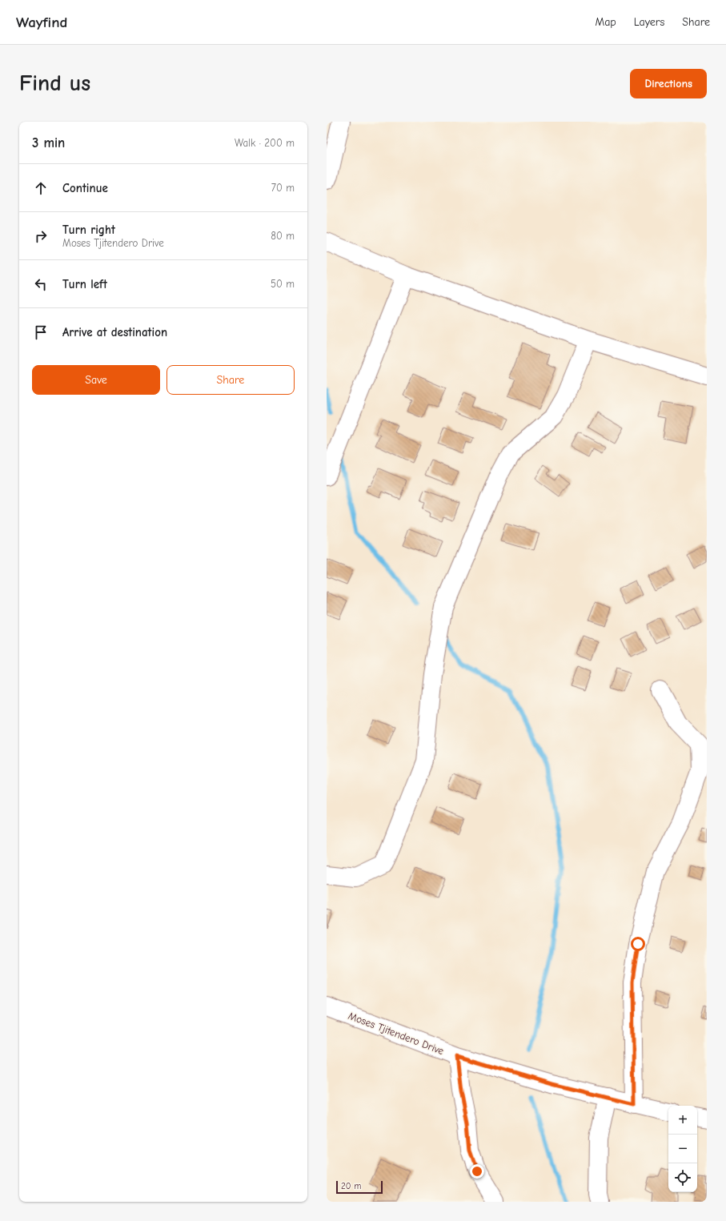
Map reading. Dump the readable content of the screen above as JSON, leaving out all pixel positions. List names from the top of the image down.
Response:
{
  "streets": {
    "street": ["Moses Tjitendero Drive"]
  },
  "scale_bar": "20 m",
  "page": {
    "header": "Wayfind",
    "nav": ["Map", "Layers", "Share"],
    "buttons": [
      "Directions",
      ["Save", "Share"]
    ],
    "title": "Find us",
    "heading": ["3 min", "Walk · 200 m"],
    "list": [
      ["Continue", "70 m"],
      ["Turn right", "Moses Tjitendero Drive", "80 m"],
      ["Turn left", "50 m"],
      "Arrive at destination"
    ],
    "map_buttons": ["+", "−"],
    "scale": "20 m"
  }
}
